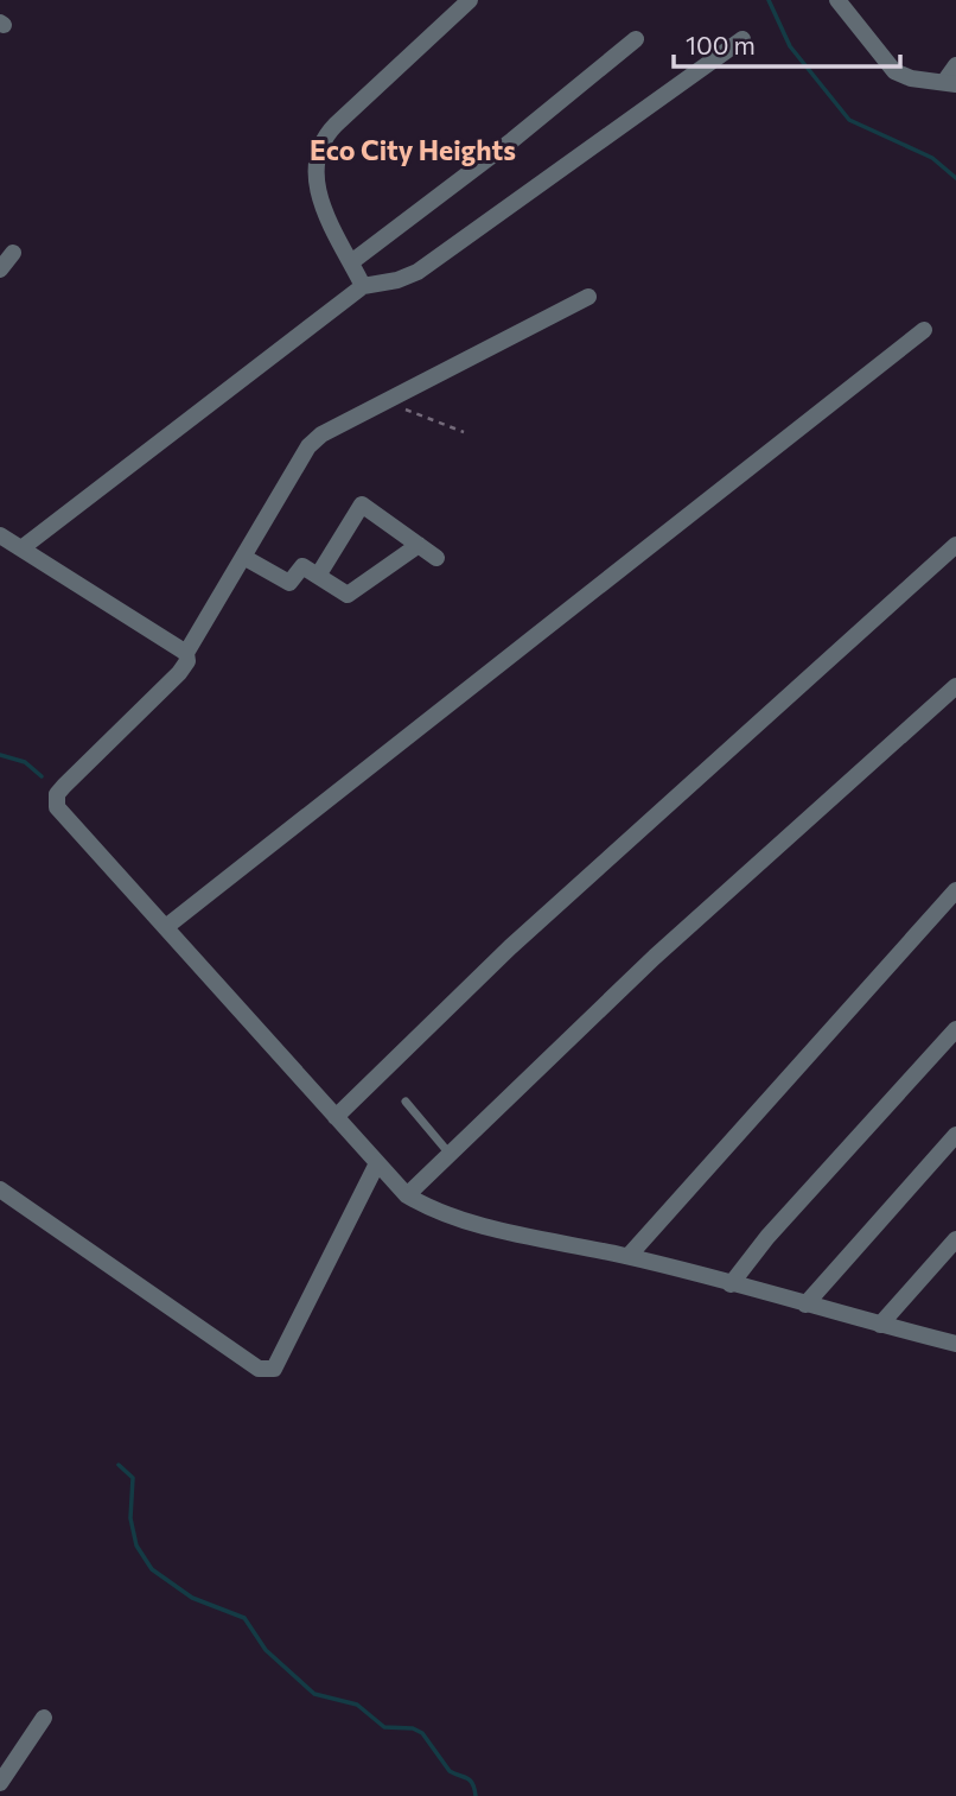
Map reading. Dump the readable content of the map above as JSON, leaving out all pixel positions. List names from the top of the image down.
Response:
{
  "districts": ["Eco City Heights"],
  "scale_bar": "100 m"
}
